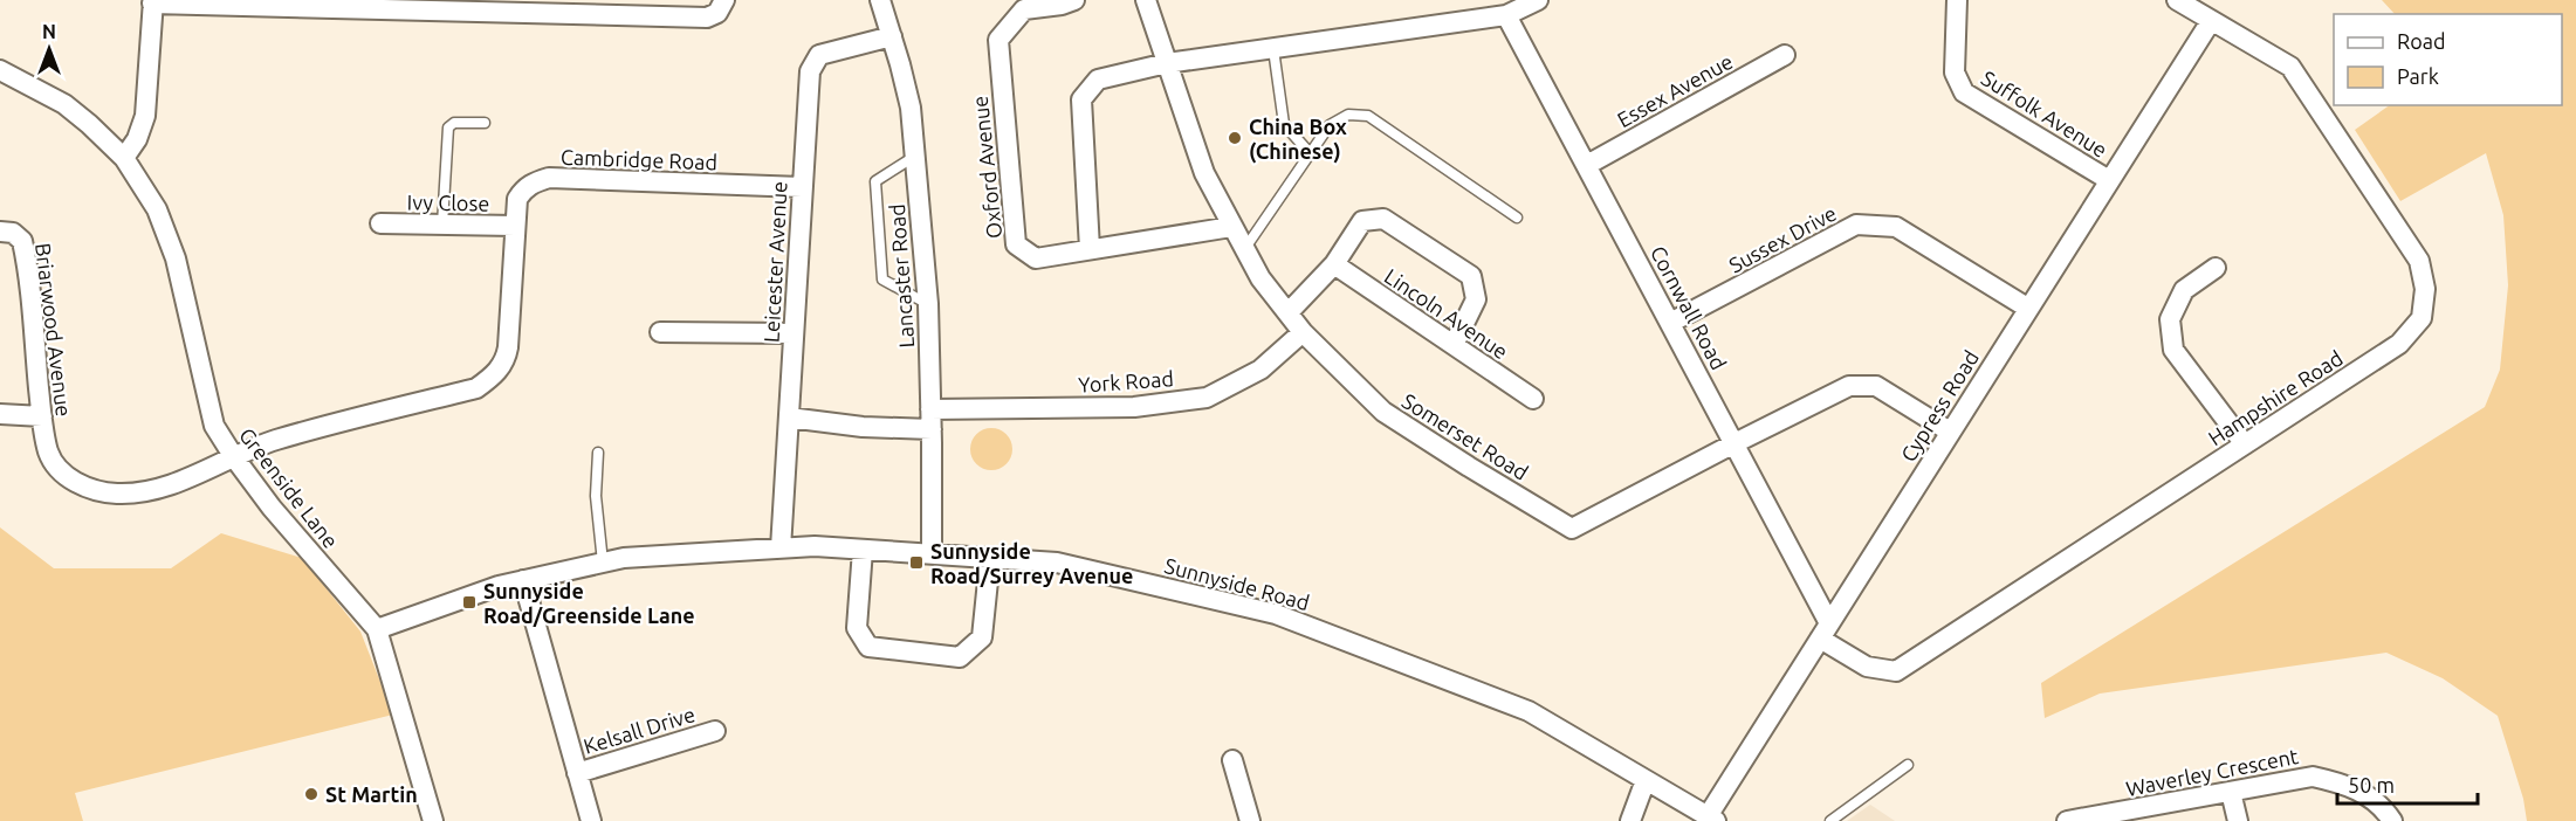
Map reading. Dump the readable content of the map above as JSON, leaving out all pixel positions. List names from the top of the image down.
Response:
{
  "streets": {
    "street": [
      "Essex Avenue",
      "Suffolk Avenue",
      "Cambridge Road",
      "Oxford Avenue",
      "Ivy Close",
      "Sussex Drive",
      "Leicester Avenue",
      "Lancaster Road",
      "Cornwall Road",
      "Lincoln Avenue",
      "Briarwood Avenue",
      "York Road",
      "Hampshire Road",
      "Cypress Road",
      "Somerset Road",
      "Greenside Lane",
      "Sunnyside Road",
      "Kelsall Drive",
      "Waverley Crescent"
    ]
  },
  "crossings": [
    ["Essex Avenue", "Cornwall Road"],
    ["Suffolk Avenue", "Cypress Road"],
    ["Cambridge Road", "Ivy Close"],
    ["Cambridge Road", "Leicester Avenue"],
    ["Cambridge Road", "Briarwood Avenue"],
    ["Cambridge Road", "Greenside Lane"],
    ["Oxford Avenue", "Somerset Road"],
    ["Sussex Drive", "Cornwall Road"],
    ["Sussex Drive", "Cypress Road"],
    ["Leicester Avenue", "Lancaster Road"],
    ["Leicester Avenue", "York Road"],
    ["Leicester Avenue", "Sunnyside Road"],
    ["Lancaster Road", "York Road"],
    ["Lancaster Road", "Sunnyside Road"],
    ["Cornwall Road", "Hampshire Road"],
    ["Cornwall Road", "Cypress Road"],
    ["Cornwall Road", "Somerset Road"],
    ["Briarwood Avenue", "Greenside Lane"],
    ["York Road", "Somerset Road"],
    ["Hampshire Road", "Cypress Road"],
    ["Cypress Road", "Somerset Road"],
    ["Cypress Road", "Sunnyside Road"],
    ["Greenside Lane", "Sunnyside Road"]
  ],
  "places": {
    "other": ["China Box (Chinese)", "St Martin"],
    "transit": ["Sunnyside Road/Surrey Avenue", "Sunnyside Road/Greenside Lane"]
  },
  "legend": ["Road", "Park"],
  "scale_bar": "50 m",
  "north": "top"
}
